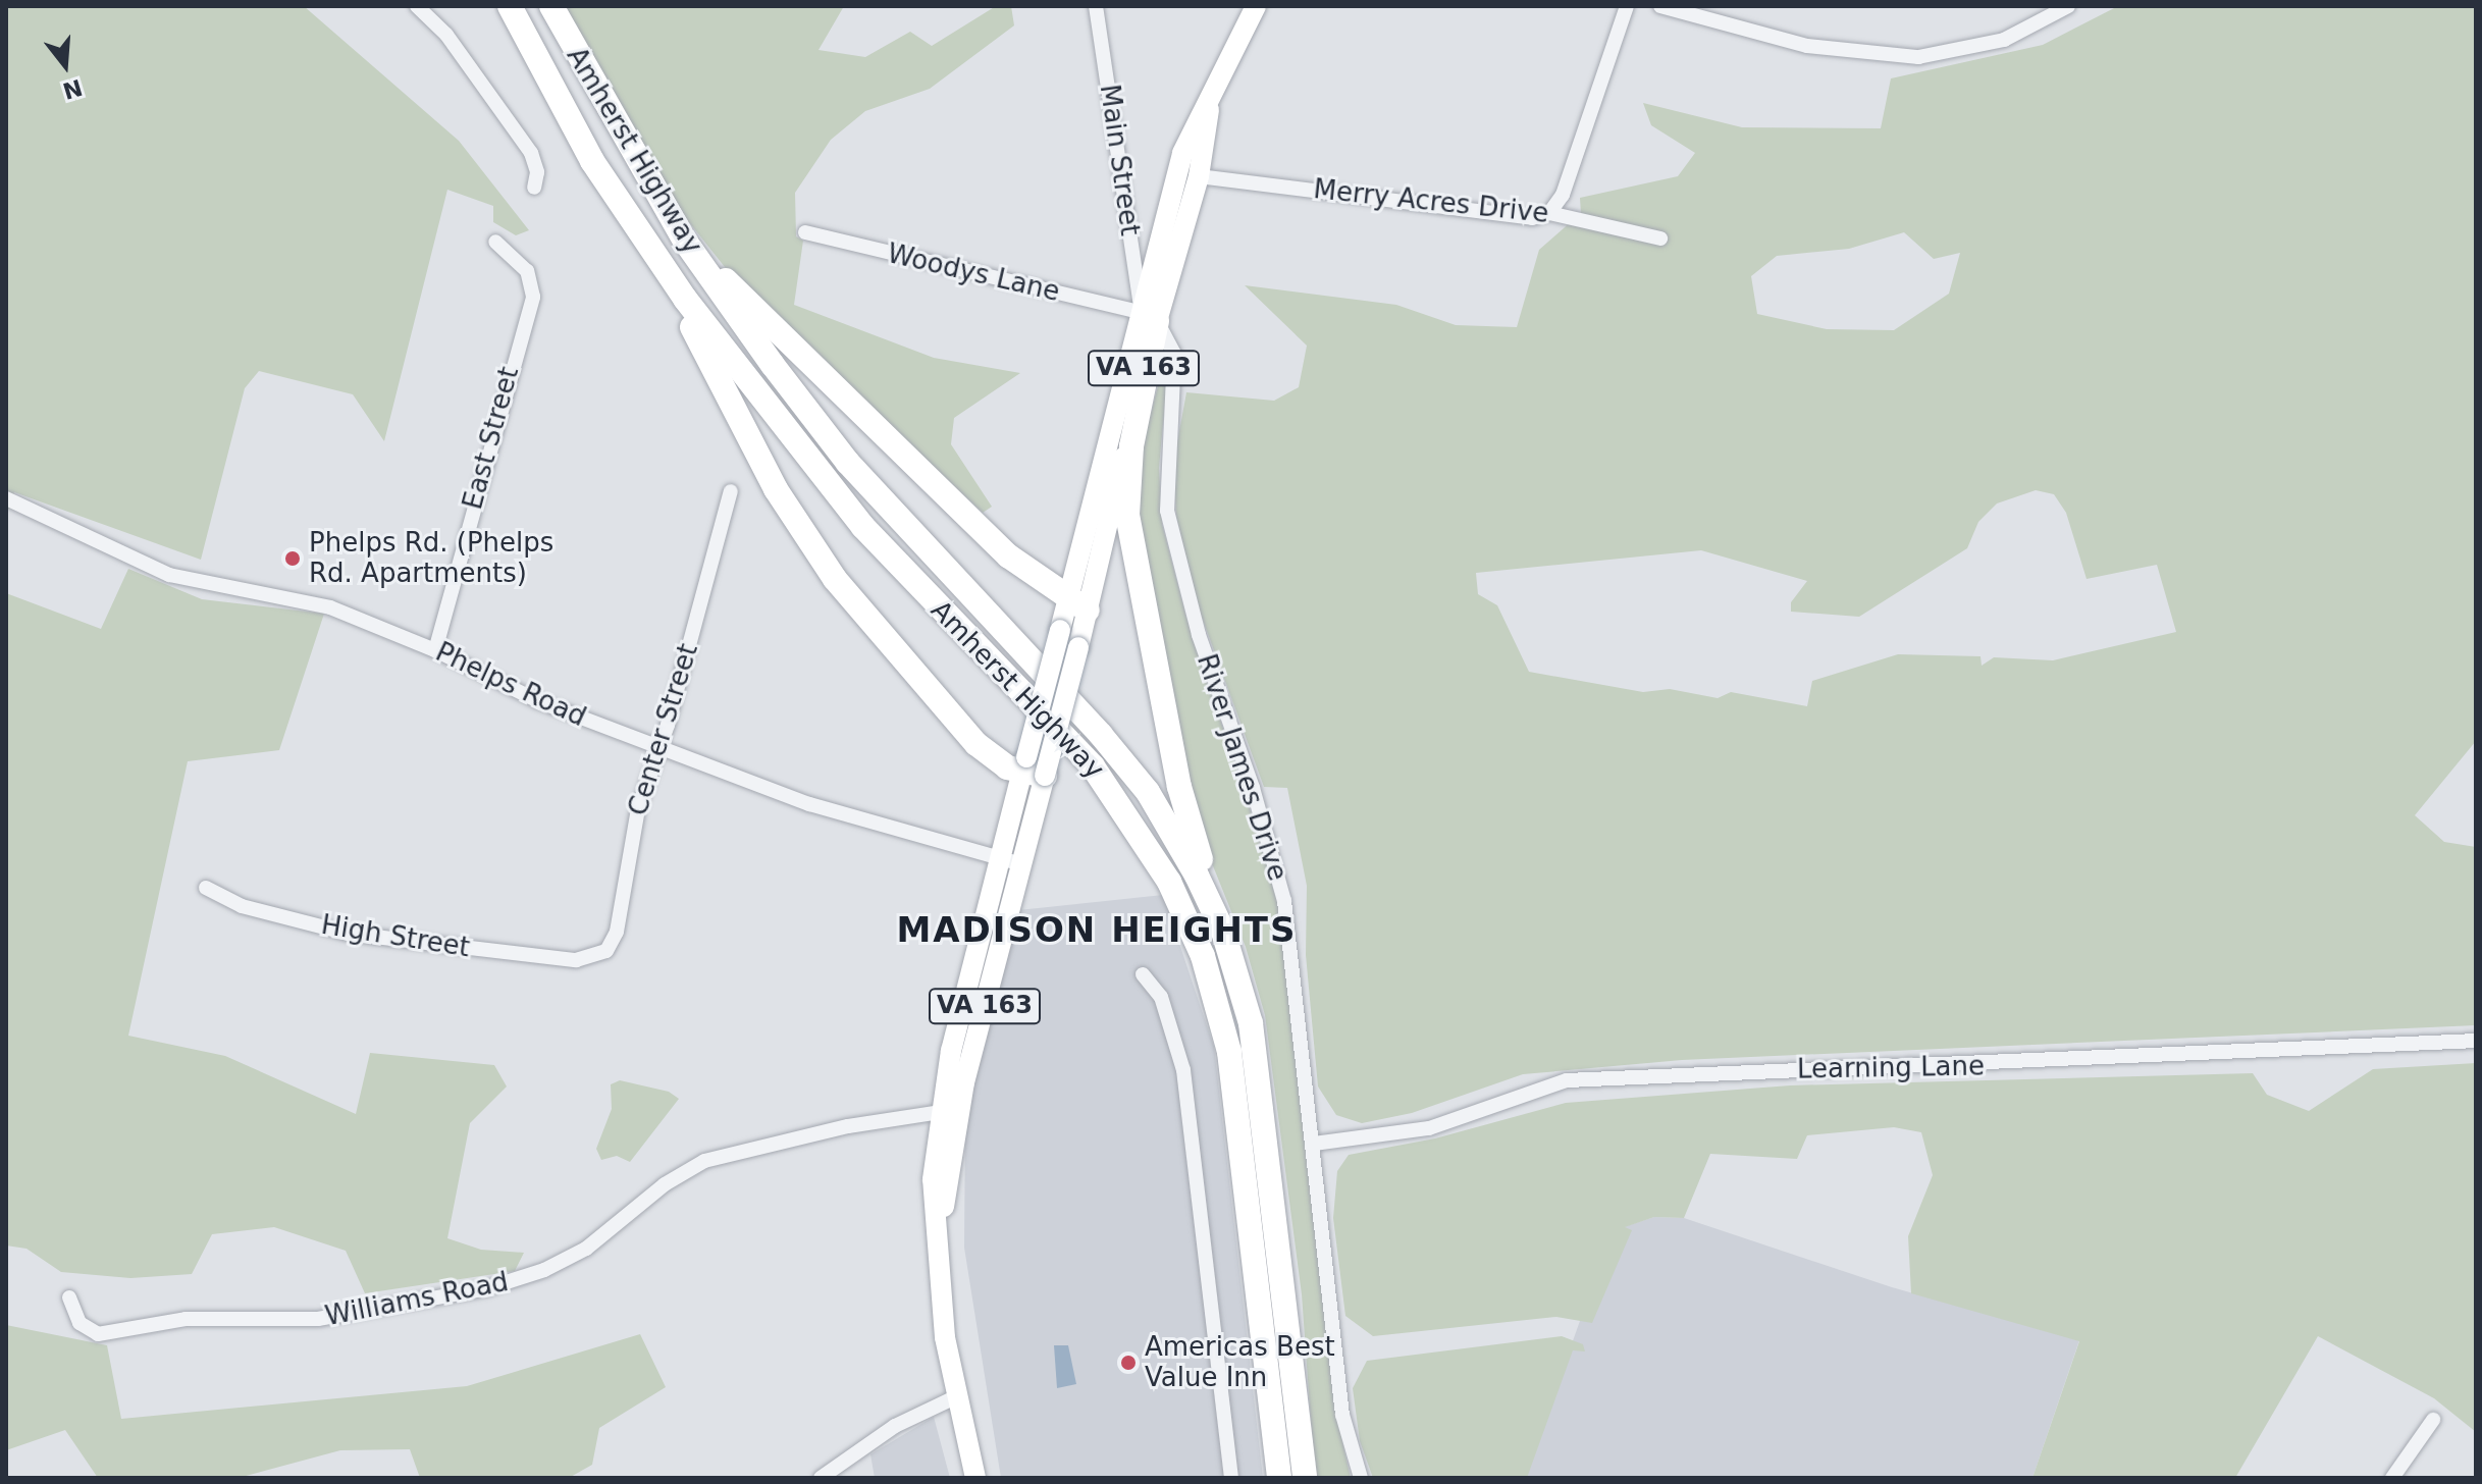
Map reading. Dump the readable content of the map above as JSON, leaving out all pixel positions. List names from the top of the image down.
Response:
{
  "streets": {
    "highway": ["Amherst Highway"],
    "main road": ["VA 163"],
    "street": [
      "Main Street",
      "Merry Acres Drive",
      "Woodys Lane",
      "East Street",
      "Phelps Road",
      "Center Street",
      "River James Drive",
      "High Street",
      "Learning Lane",
      "Williams Road"
    ]
  },
  "crossings": [
    ["Main Street", "Woodys Lane"],
    ["Main Street", "VA 163"],
    ["Main Street", "River James Drive"],
    ["Merry Acres Drive", "VA 163"],
    ["Woodys Lane", "VA 163"],
    ["Woodys Lane", "River James Drive"],
    ["VA 163", "Phelps Road"],
    ["VA 163", "River James Drive"],
    ["VA 163", "Williams Road"],
    ["East Street", "Phelps Road"],
    ["Phelps Road", "Center Street"],
    ["Center Street", "High Street"],
    ["River James Drive", "Learning Lane"]
  ],
  "districts": ["MADISON HEIGHTS"],
  "places": ["Phelps Rd. (Phelps Rd. Apartments)", "Americas Best Value Inn"],
  "north": "bottom"
}
